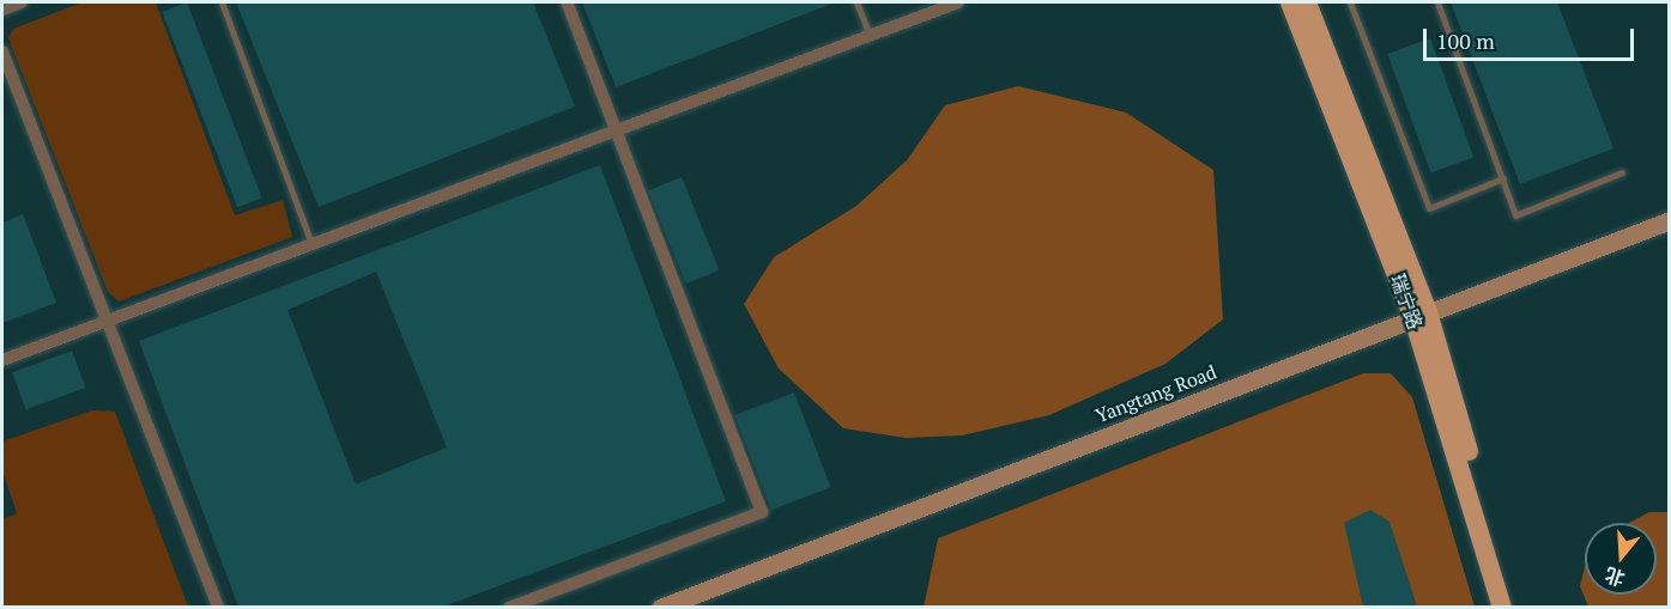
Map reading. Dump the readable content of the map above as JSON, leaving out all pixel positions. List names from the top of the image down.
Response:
{
  "streets": {
    "main road": ["瑞宁路", "Yangtang Road"]
  },
  "crossings": [
    ["瑞宁路", "Yangtang Road"]
  ],
  "scale_bar": "100 m",
  "north": "bottom"
}
